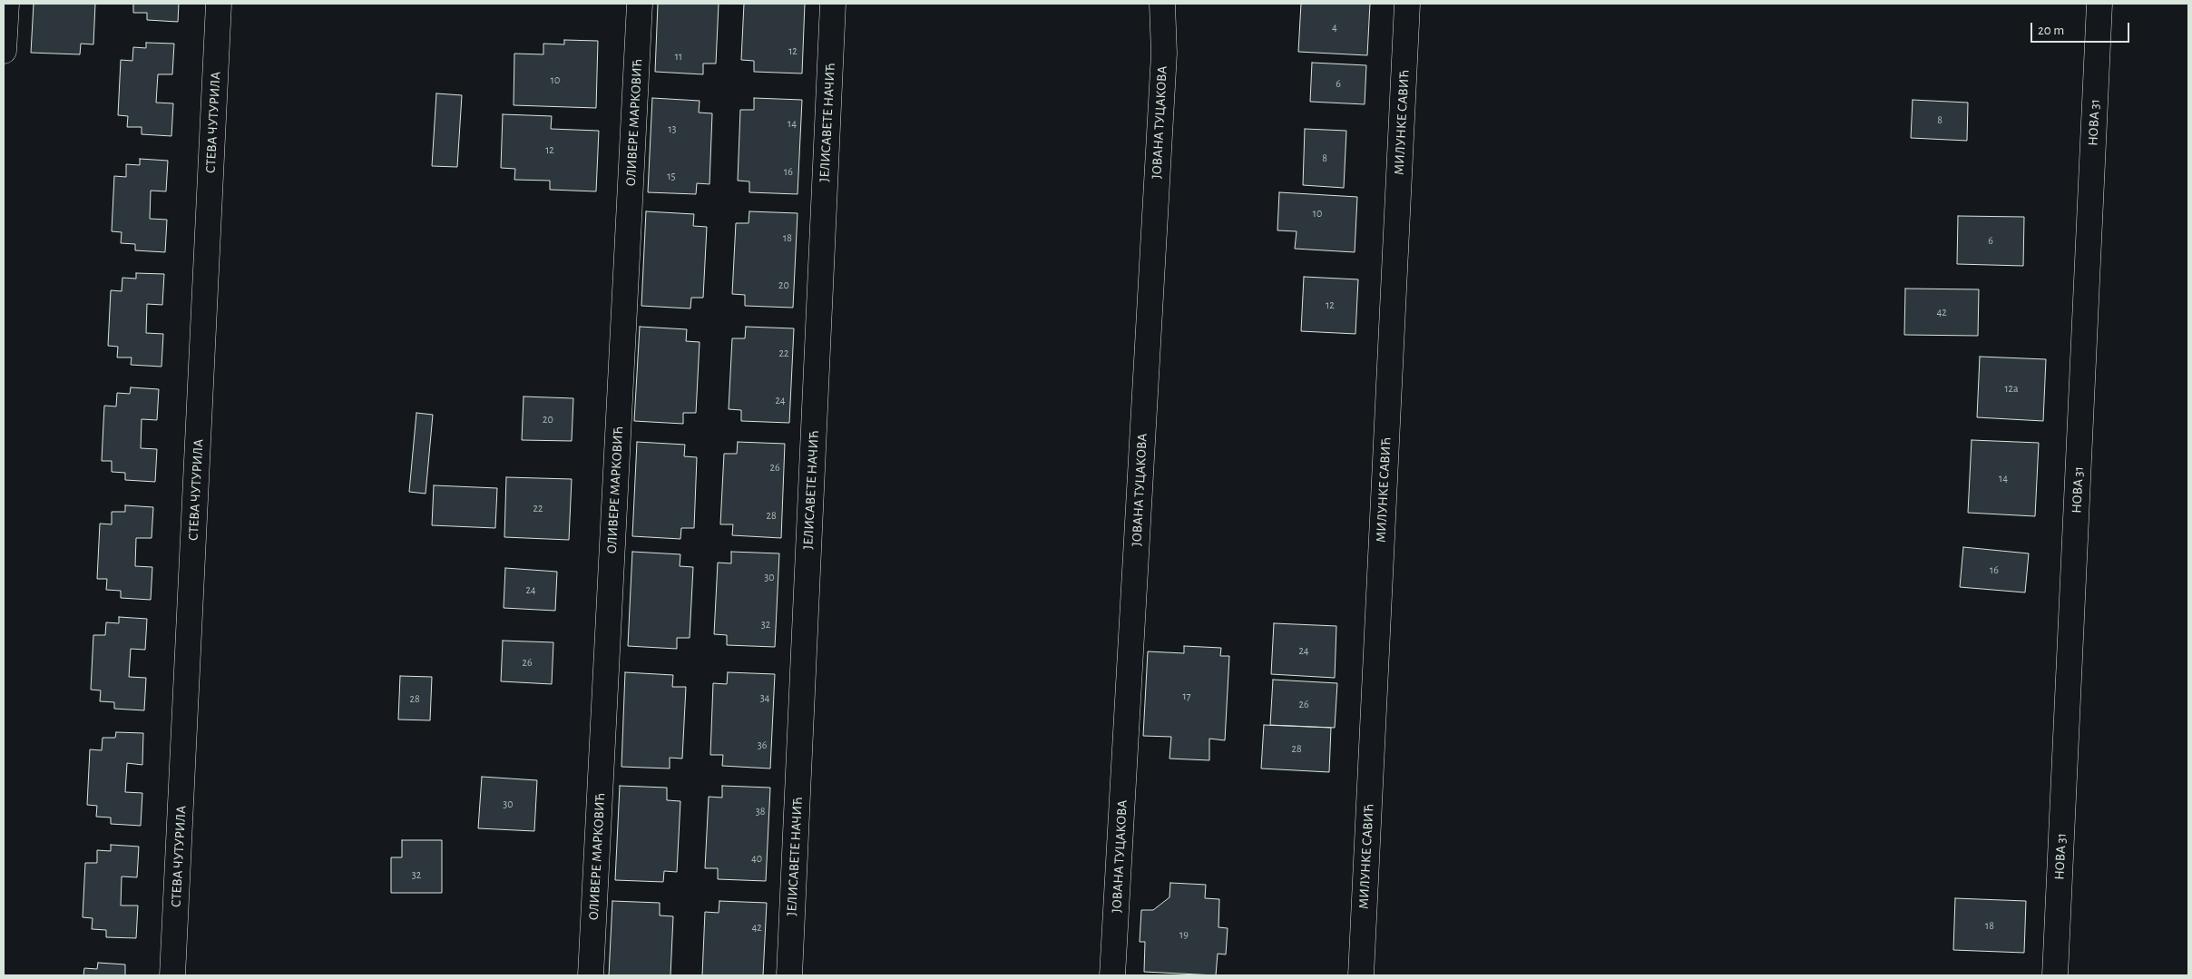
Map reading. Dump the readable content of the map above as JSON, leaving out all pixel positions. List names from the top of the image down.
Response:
{
  "streets": {
    "street": [
      "СТЕВА ЧУТУРИЛА",
      "ОЛИВЕРЕ МАРКОВИЋ",
      "ЈЕЛИСАВЕТЕ НАЧИЋ",
      "ЈОВАНА ТУЦАКОВА",
      "МИЛУНКЕ САВИЋ",
      "НОВА 31"
    ]
  },
  "house_numbers": [
    "4",
    "12",
    "11",
    "10",
    "6",
    "8",
    "14",
    "13",
    "12",
    "8",
    "16",
    "15",
    "10",
    "18",
    "6",
    "20",
    "12",
    "42",
    "22",
    "12a",
    "24",
    "20",
    "26",
    "14",
    "22",
    "28",
    "16",
    "30",
    "24",
    "32",
    "24",
    "26",
    "17",
    "34",
    "28",
    "26",
    "36",
    "28",
    "30",
    "38",
    "40",
    "32",
    "18",
    "42",
    "19"
  ],
  "scale_bar": "20 m"
}
